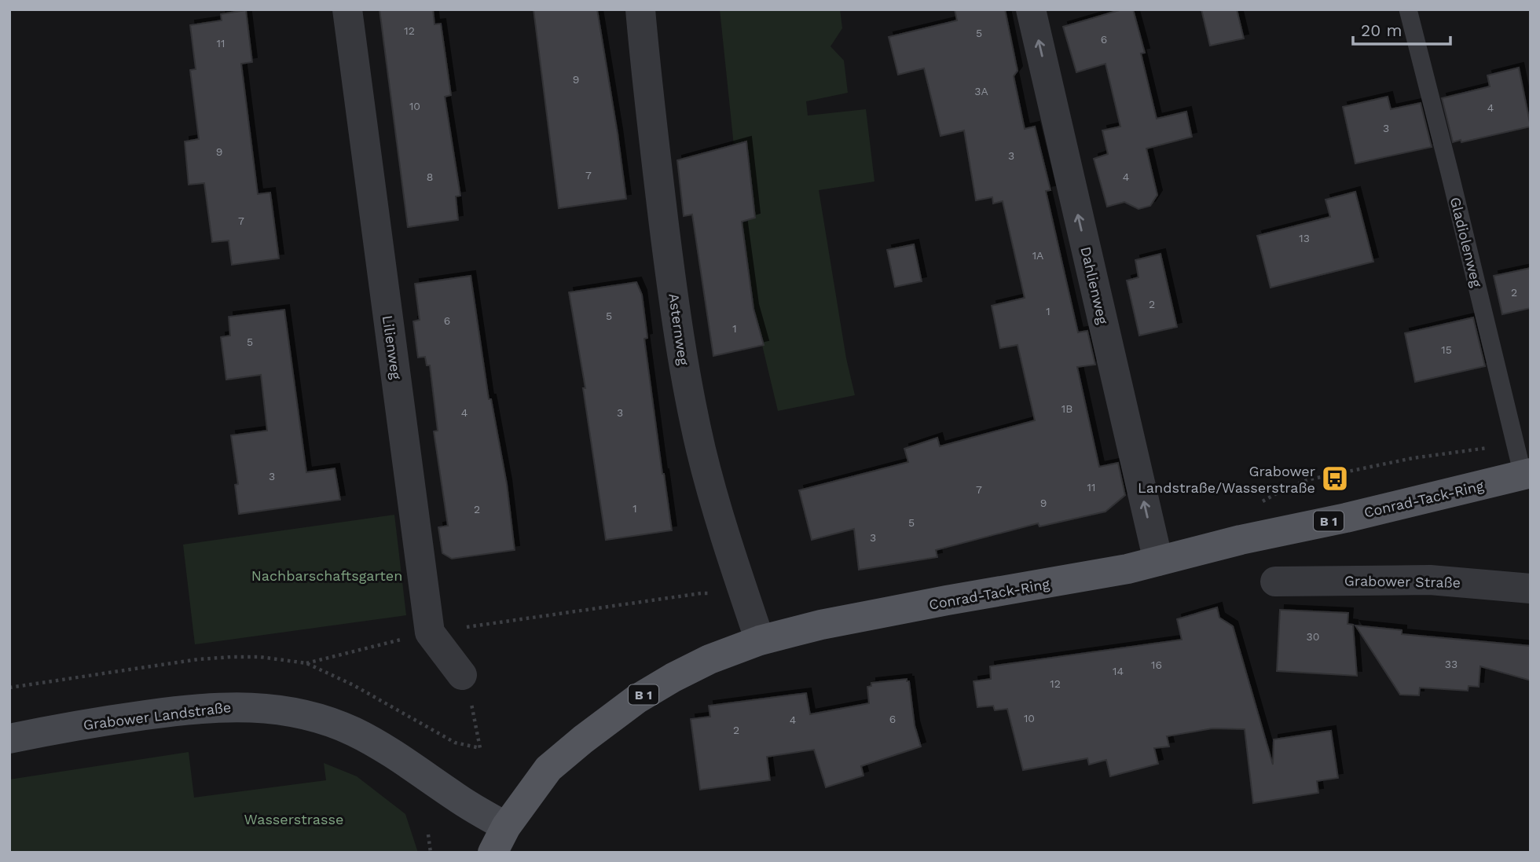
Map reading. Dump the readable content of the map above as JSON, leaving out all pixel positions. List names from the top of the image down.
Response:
{
  "streets": {
    "main road": ["Conrad-Tack-Ring", "B 1", "Grabower Landstraße"],
    "street": [
      "Dahlienweg",
      "Asternweg",
      "Lilienweg",
      "Grabower Straße"
    ],
    "lane": ["Gladiolenweg"]
  },
  "crossings": [
    ["Gladiolenweg", "Conrad-Tack-Ring"],
    ["Dahlienweg", "Conrad-Tack-Ring"],
    ["Asternweg", "Conrad-Tack-Ring"],
    ["Conrad-Tack-Ring", "Grabower Landstraße"]
  ],
  "one_way": ["Dahlienweg"],
  "parks": ["Nachbarschaftsgarten", "Wasserstrasse"],
  "places": {
    "bus stop": ["Grabower Landstraße/Wasserstraße"]
  },
  "house_numbers": [
    "12",
    "5",
    "6",
    "11",
    "9",
    "3A",
    "10",
    "4",
    "3",
    "9",
    "3",
    "7",
    "8",
    "4",
    "7",
    "13",
    "1A",
    "2",
    "2",
    "1",
    "5",
    "6",
    "1",
    "5",
    "15",
    "1B",
    "4",
    "3",
    "3",
    "11",
    "7",
    "9",
    "1",
    "2",
    "5",
    "3",
    "30",
    "33",
    "16",
    "14",
    "12",
    "10",
    "6",
    "4",
    "2"
  ],
  "scale_bar": "20 m"
}
